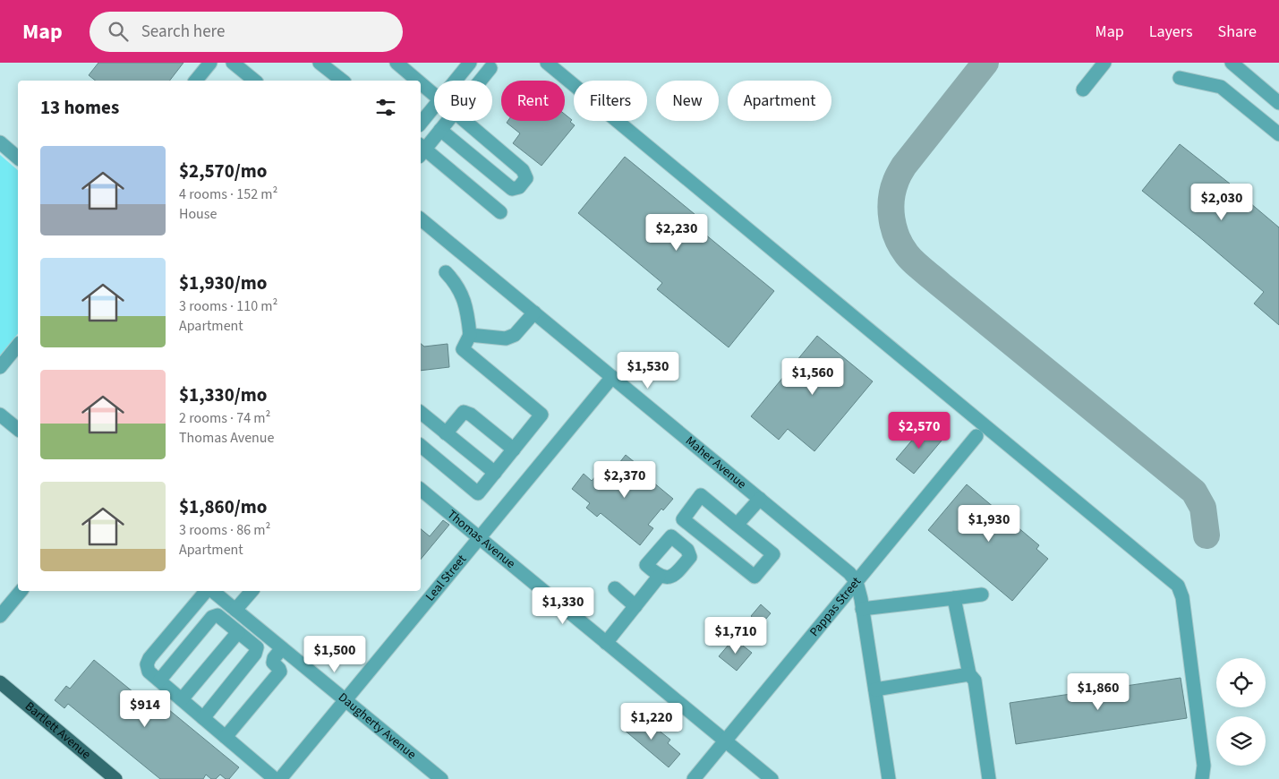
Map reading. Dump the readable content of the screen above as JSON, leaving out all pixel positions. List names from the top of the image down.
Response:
{
  "streets": {
    "main road": ["Bartlett Avenue"],
    "street": [
      "Maher Avenue",
      "Thomas Avenue",
      "Leal Street",
      "Pappas Street",
      "Daugherty Avenue"
    ]
  },
  "crossings": [
    ["Maher Avenue", "Leal Street"],
    ["Maher Avenue", "Pappas Street"],
    ["Thomas Avenue", "Leal Street"],
    ["Thomas Avenue", "Pappas Street"],
    ["Leal Street", "Daugherty Avenue"]
  ],
  "page": {
    "header": "Map",
    "search": "Search here",
    "nav": ["Map", "Layers", "Share"],
    "chip": [
      "Buy",
      "Rent",
      "Filters",
      "New",
      "Apartment"
    ],
    "heading": "13 homes",
    "list": [
      {
        "name": "$2,570/mo",
        "note": "4 rooms · 152 m² · House"
      },
      {
        "name": "$1,930/mo",
        "note": "3 rooms · 110 m² · Apartment"
      },
      {
        "name": "$1,330/mo",
        "note": "2 rooms · 74 m² · Thomas Avenue"
      },
      {
        "name": "$1,860/mo",
        "note": "3 rooms · 86 m² · Apartment"
      }
    ],
    "price": [
      "$2,030",
      "$2,230",
      "$1,530",
      "$1,560",
      "$2,570",
      "$2,370",
      "$1,930",
      "$1,330",
      "$1,710",
      "$1,500",
      "$1,860",
      "$914",
      "$1,220"
    ]
  }
}
